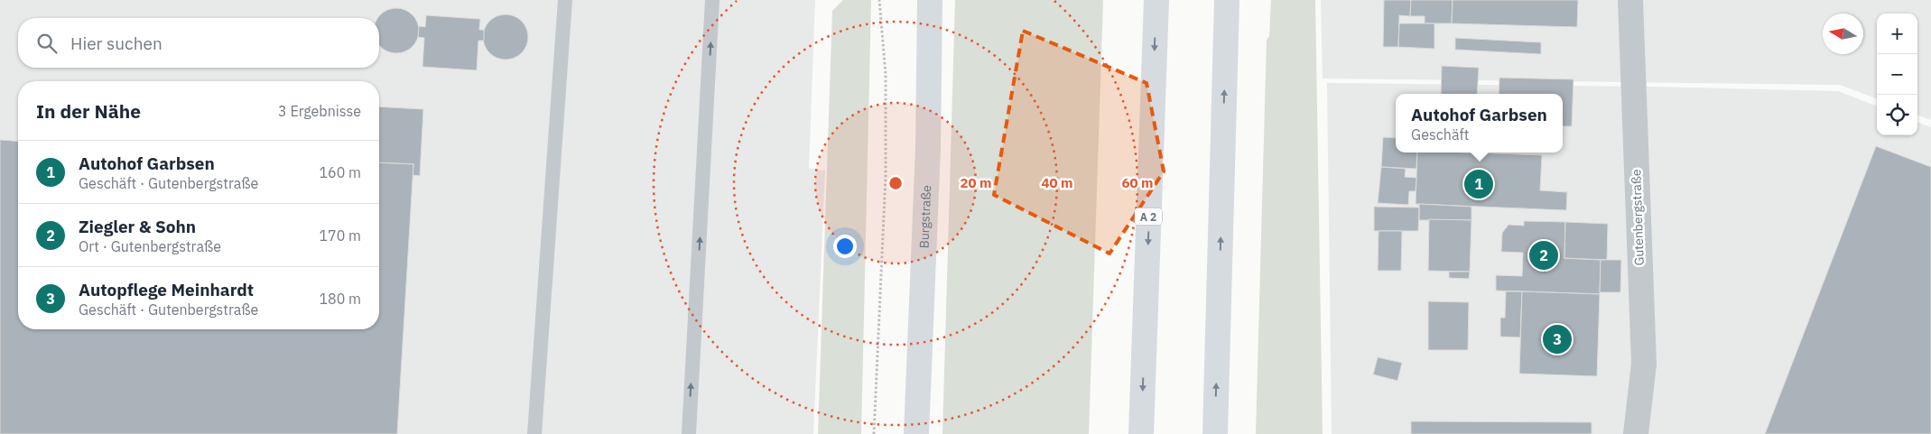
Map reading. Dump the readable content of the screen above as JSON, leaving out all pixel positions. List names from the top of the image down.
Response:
{
  "streets": {
    "main road": ["A 2", "Burgstraße"],
    "street": ["Gutenbergstraße"]
  },
  "north": "left",
  "page": {
    "map_buttons": ["+", "−"],
    "search": "Hier suchen",
    "heading": ["In der Nähe", "3 Ergebnisse"],
    "popup": ["Autohof Garbsen", "Geschäft"],
    "list": [
      {
        "mark": "1",
        "name": "Autohof Garbsen",
        "note": "Geschäft · Gutenbergstraße",
        "value": "160 m"
      },
      {
        "mark": "2",
        "name": "Ziegler & Sohn",
        "note": "Ort · Gutenbergstraße",
        "value": "170 m"
      },
      {
        "mark": "3",
        "name": "Autopflege Meinhardt",
        "note": "Geschäft · Gutenbergstraße",
        "value": "180 m"
      }
    ],
    "pins": ["1", "2", "3"]
  },
  "rings": ["20 m", "40 m", "60 m"]
}
